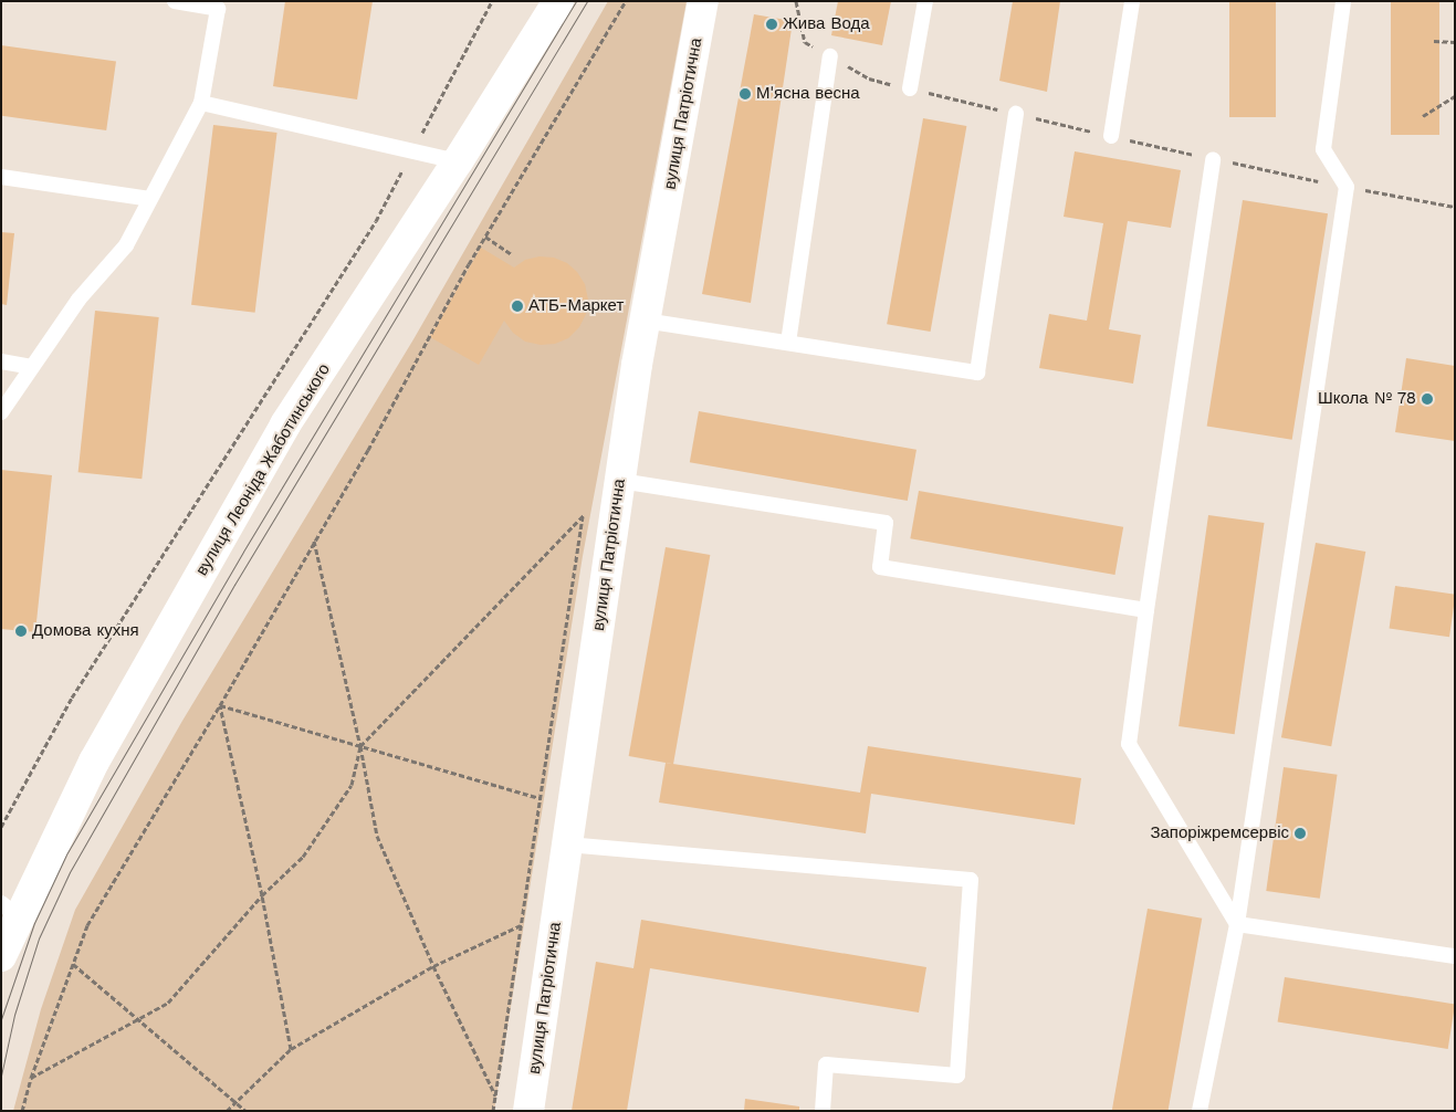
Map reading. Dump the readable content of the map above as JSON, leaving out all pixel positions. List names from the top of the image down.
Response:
{
  "streets": {
    "street": ["вулиця Патріотична", "вулиця Леоніда Жаботинського"]
  },
  "places": [
    "Жива Вода",
    "М'ясна весна",
    "АТБ-Маркет",
    "Школа № 78",
    "Домова кухня",
    "Запоріжремсервіс"
  ]
}
